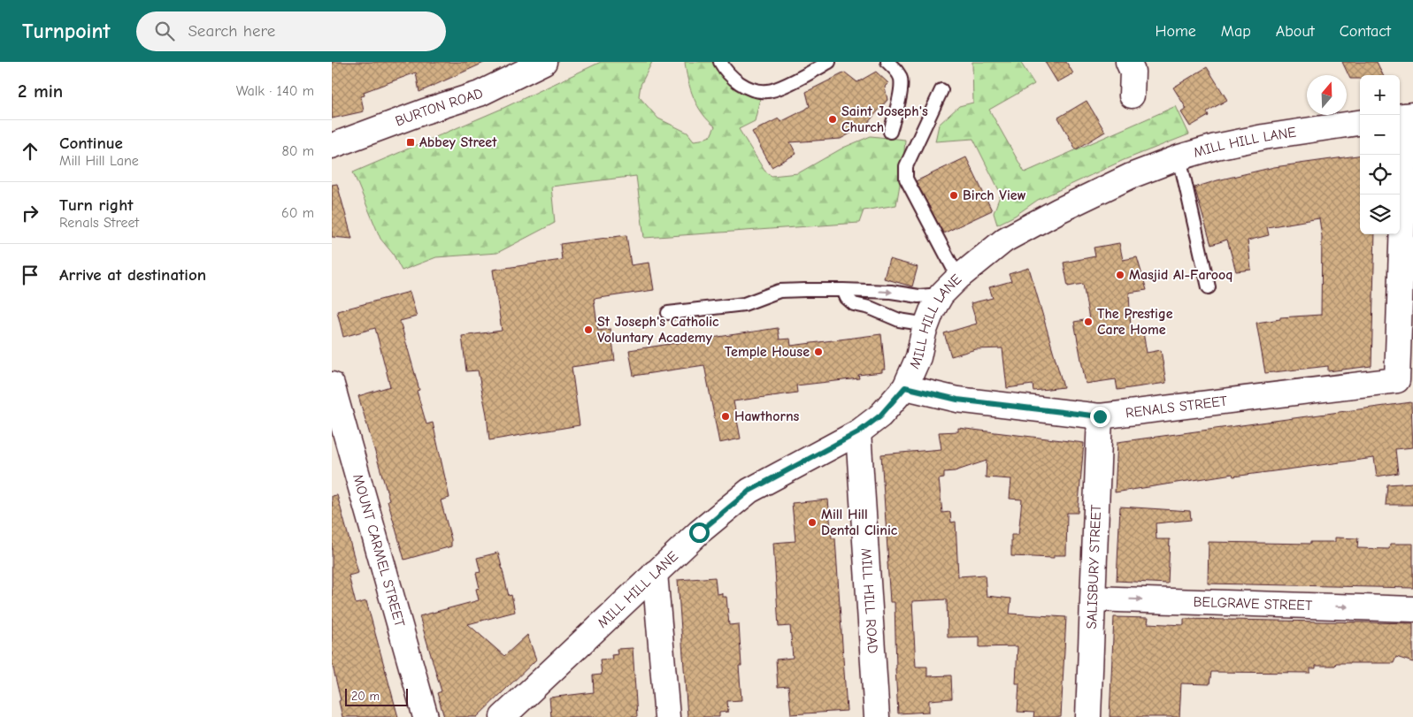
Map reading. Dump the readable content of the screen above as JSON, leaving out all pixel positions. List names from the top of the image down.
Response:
{
  "streets": {
    "street": [
      "BURTON ROAD",
      "MILL HILL LANE",
      "RENALS STREET",
      "MOUNT CARMEL STREET",
      "SALISBURY STREET",
      "MILL HILL ROAD",
      "BELGRAVE STREET"
    ]
  },
  "crossings": [
    ["MILL HILL LANE", "RENALS STREET"],
    ["MILL HILL LANE", "MILL HILL ROAD"],
    ["RENALS STREET", "SALISBURY STREET"],
    ["SALISBURY STREET", "BELGRAVE STREET"]
  ],
  "one_way": ["BELGRAVE STREET"],
  "places": {
    "other": [
      "Saint Joseph's Church",
      "Birch View",
      "Masjid Al-Farooq",
      "The Prestige Care Home",
      "St Joseph's Catholic Voluntary Academy",
      "Temple House",
      "Hawthorns",
      "Mill Hill Dental Clinic"
    ],
    "transit": ["Abbey Street"]
  },
  "scale_bar": "20 m",
  "north": "top",
  "page": {
    "header": "Turnpoint",
    "search": "Search here",
    "nav": [
      "Home",
      "Map",
      "About",
      "Contact"
    ],
    "heading": ["2 min", "Walk · 140 m"],
    "map_buttons": ["+", "−"],
    "list": [
      ["Continue", "Mill Hill Lane", "80 m"],
      ["Turn right", "Renals Street", "60 m"],
      "Arrive at destination"
    ],
    "scale": "20 m"
  }
}
